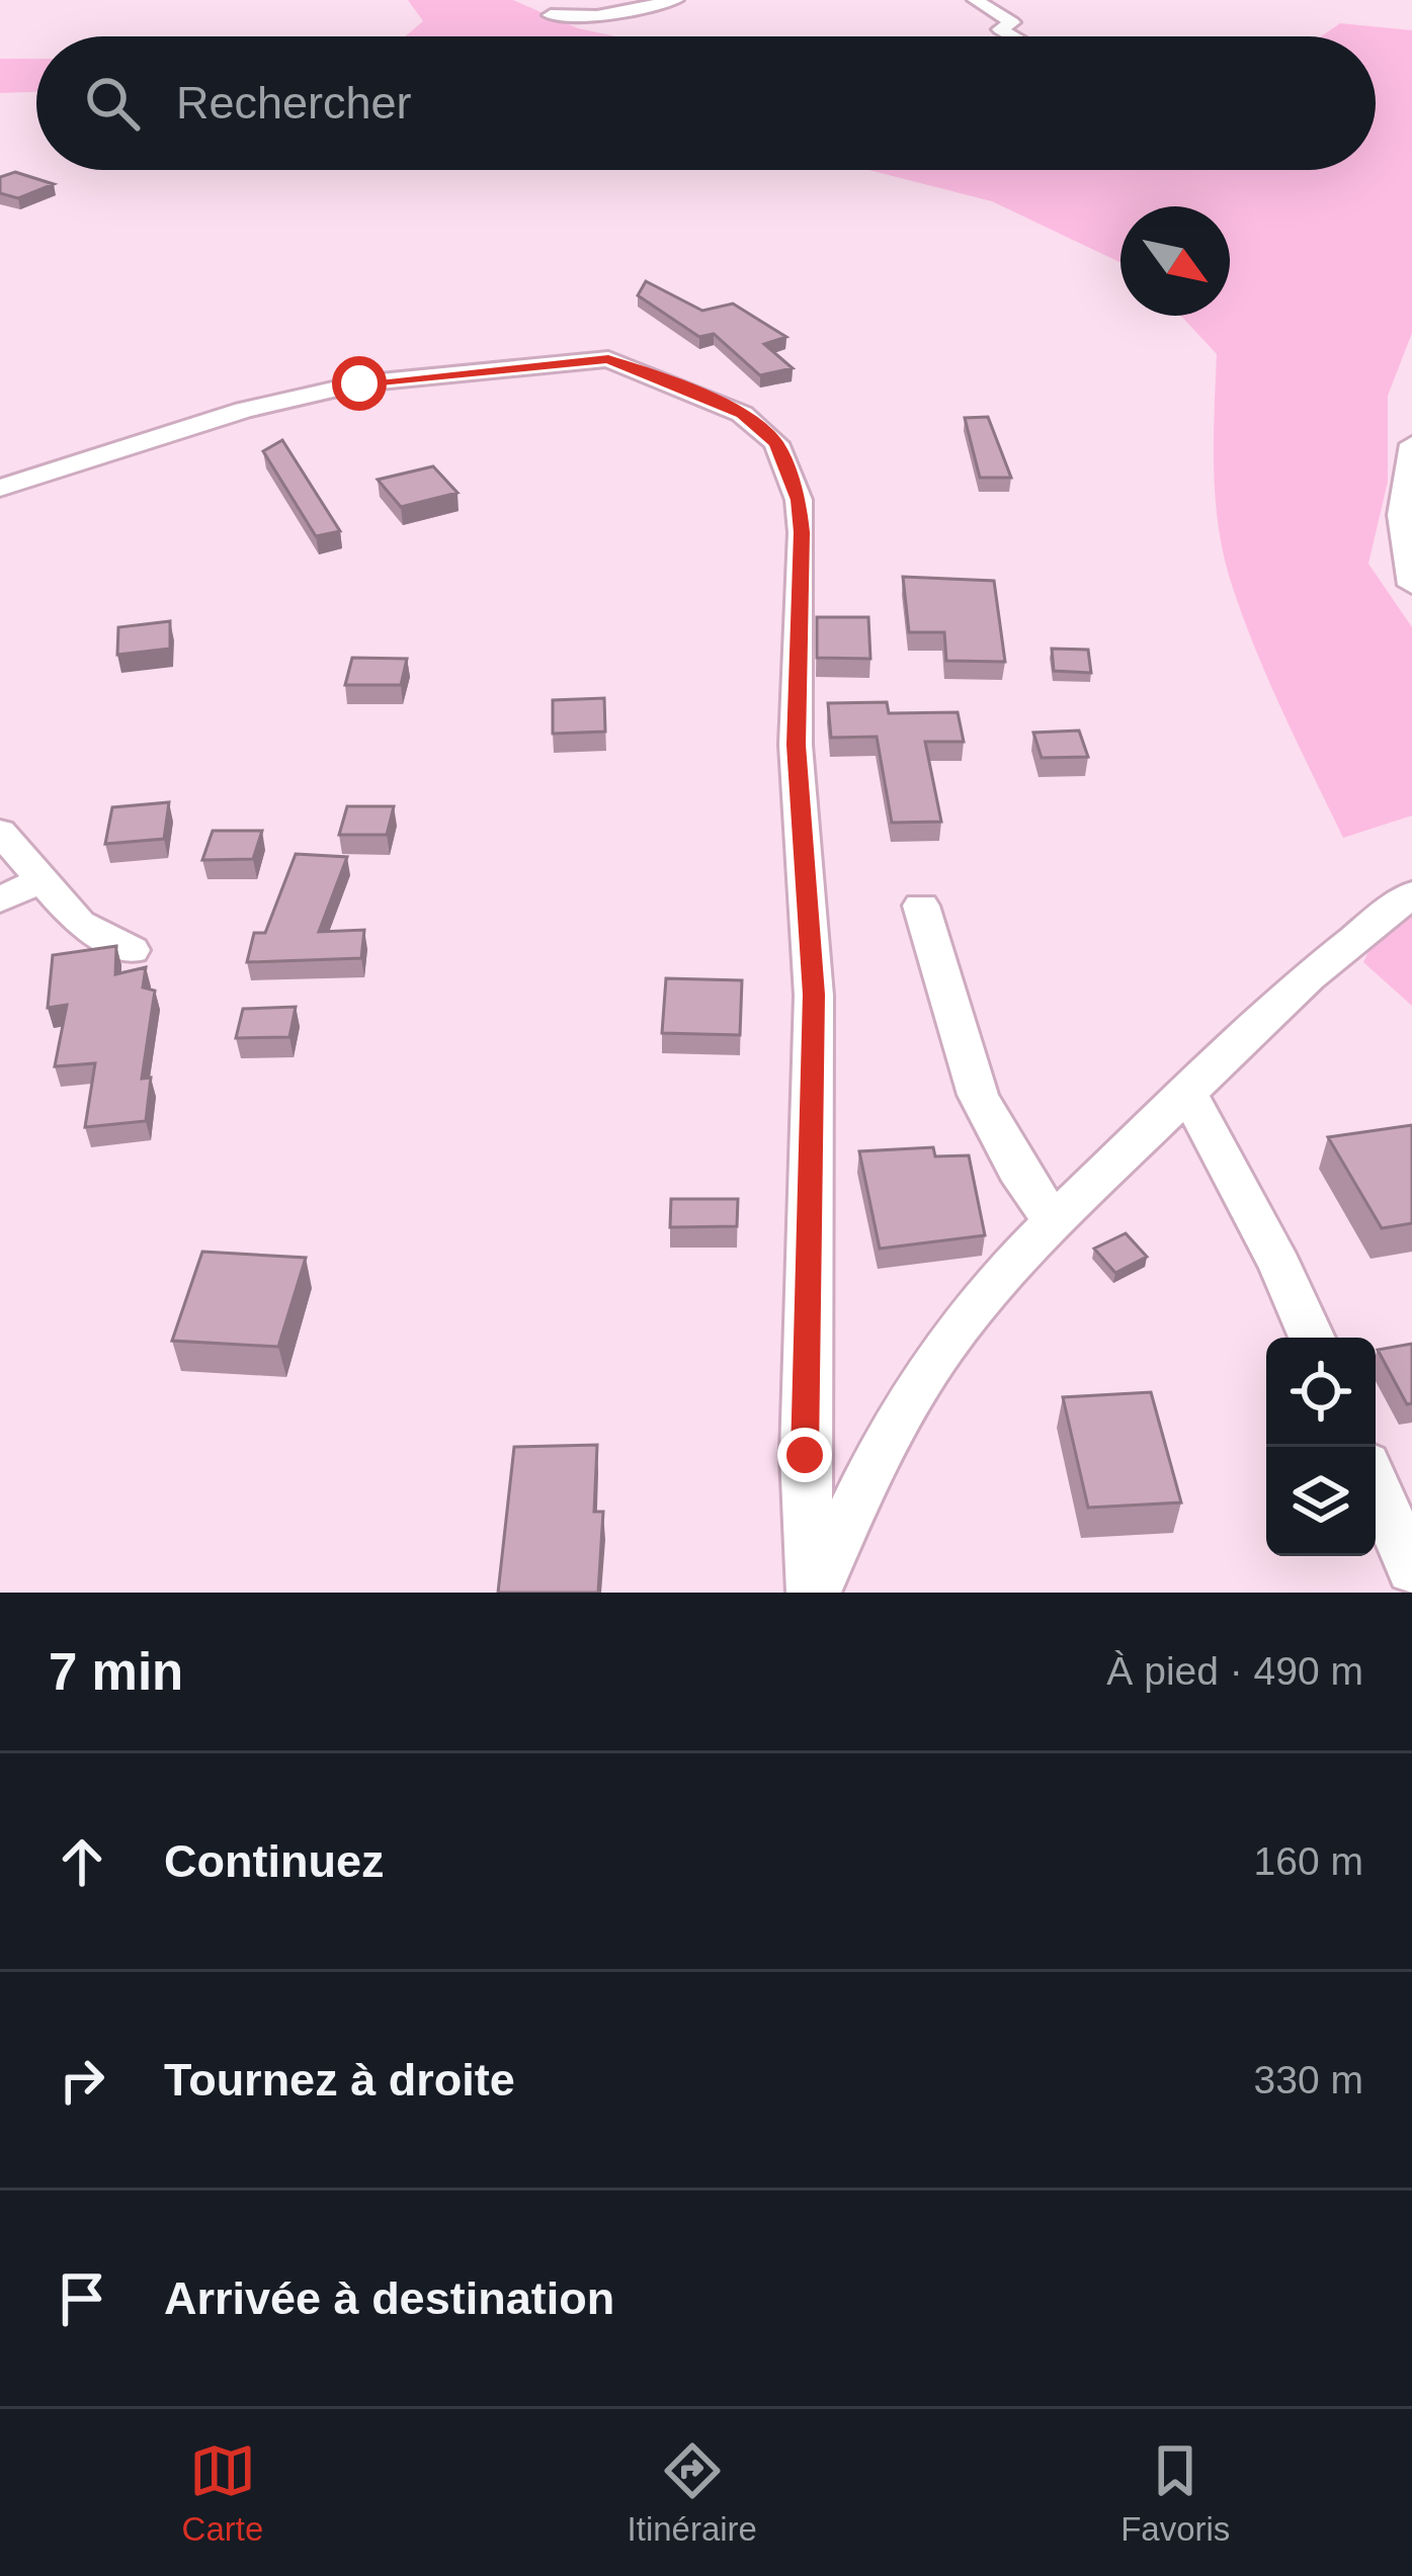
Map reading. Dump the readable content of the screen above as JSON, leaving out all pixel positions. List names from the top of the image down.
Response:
{
  "north": "bottom right",
  "page": {
    "search": "Rechercher",
    "heading": ["7 min", "À pied · 490 m"],
    "list": [
      ["Continuez", "160 m"],
      ["Tournez à droite", "330 m"],
      "Arrivée à destination"
    ],
    "nav": ["Carte", "Itinéraire", "Favoris"]
  }
}
